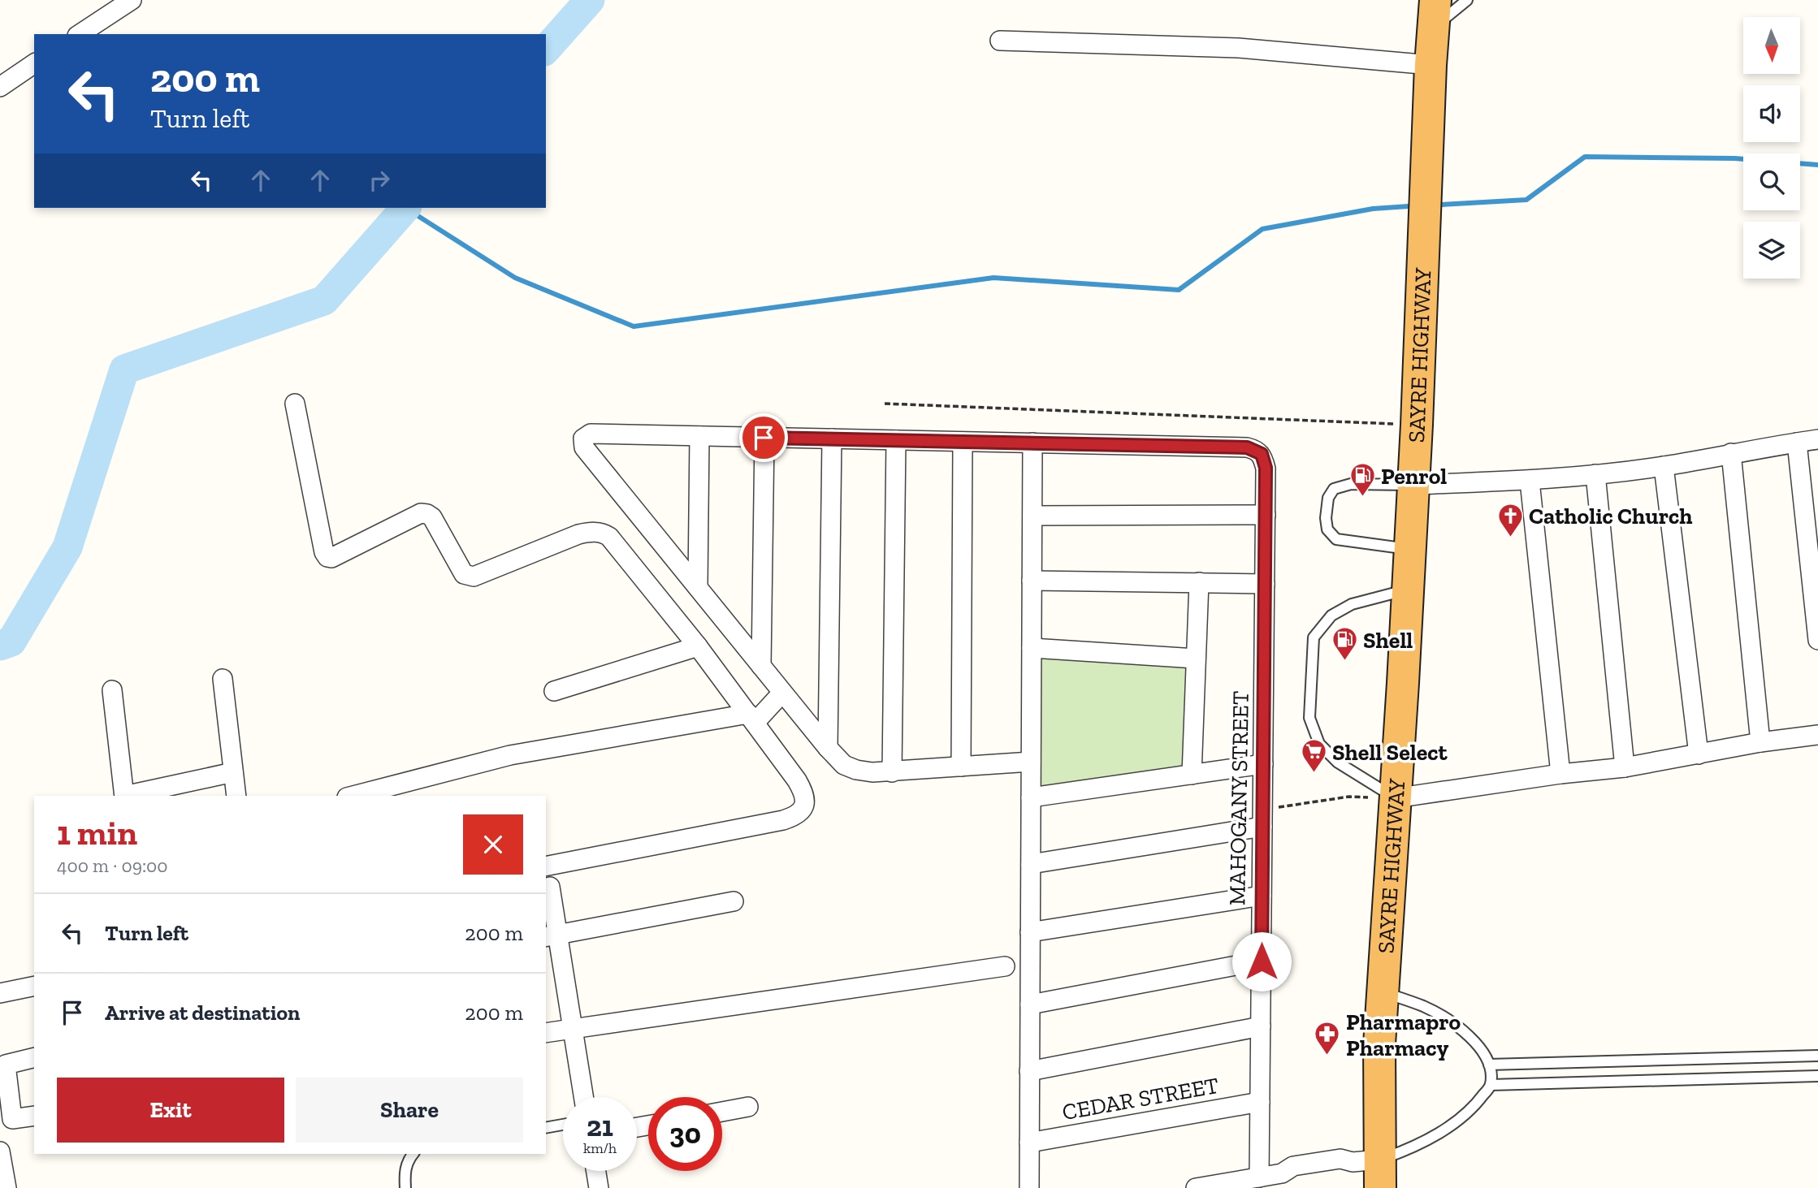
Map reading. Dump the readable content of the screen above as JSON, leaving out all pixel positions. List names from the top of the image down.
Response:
{
  "streets": {
    "highway": ["SAYRE HIGHWAY"],
    "street": ["MAHOGANY STREET", "CEDAR STREET"]
  },
  "crossings": [
    ["MAHOGANY STREET", "CEDAR STREET"]
  ],
  "places": {
    "fuel station": ["Penrol", "Shell"],
    "church": ["Catholic Church"],
    "supermarket": ["Shell Select"],
    "pharmacy": ["Pharmapro Pharmacy"]
  },
  "north": "bottom",
  "page": {
    "turn": ["200 m", "Turn left"],
    "heading": ["1 min", "400 m · 09:00"],
    "list": [
      {
        "name": "Turn left",
        "value": "200 m"
      },
      {
        "name": "Arrive at destination",
        "value": "200 m"
      }
    ],
    "buttons": ["Exit", "Share"],
    "speed": "21 km/h",
    "limit": "30"
  }
}
